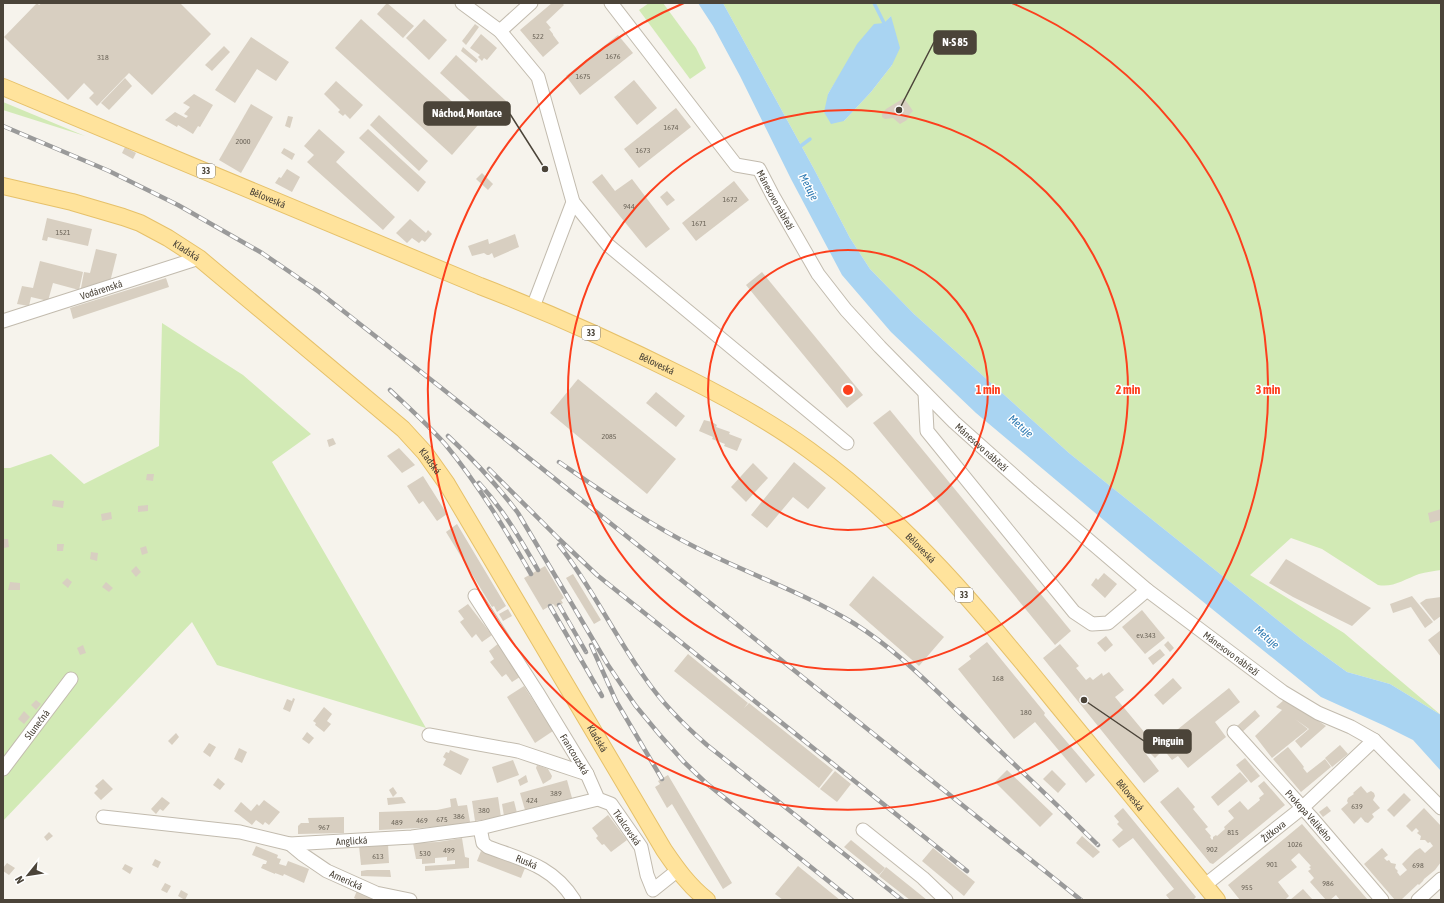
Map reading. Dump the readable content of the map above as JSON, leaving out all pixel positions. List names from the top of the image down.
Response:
{
  "streets": {
    "main road": ["33", "Běloveská", "Kladská"],
    "street": [
      "Mánesovo nábřeží",
      "Vodárenská",
      "Slunečná",
      "Francouzská",
      "Prokopa Velikého",
      "Tkalcovská",
      "Žižkova",
      "Anglická",
      "Ruská",
      "Americká"
    ]
  },
  "crossings": [
    ["Běloveská", "Žižkova"],
    ["Mánesovo nábřeží", "Žižkova"],
    ["Kladská", "Vodárenská"],
    ["Kladská", "Tkalcovská"],
    ["Prokopa Velikého", "Žižkova"],
    ["Tkalcovská", "Anglická"],
    ["Anglická", "Ruská"],
    ["Anglická", "Americká"]
  ],
  "water": ["Metuje"],
  "places": ["N-S 85", "Náchod, Montace", "Pinguin"],
  "house_numbers": [
    "522",
    "1676",
    "318",
    "1675",
    "1674",
    "2000",
    "1673",
    "1672",
    "944",
    "1671",
    "1521",
    "2085",
    "ev.343",
    "168",
    "180",
    "389",
    "424",
    "639",
    "380",
    "386",
    "675",
    "469",
    "489",
    "967",
    "815",
    "1026",
    "902",
    "499",
    "530",
    "613",
    "901",
    "698",
    "986",
    "955"
  ],
  "north": "bottom left",
  "rings": ["1 min", "2 min", "3 min"]
}
